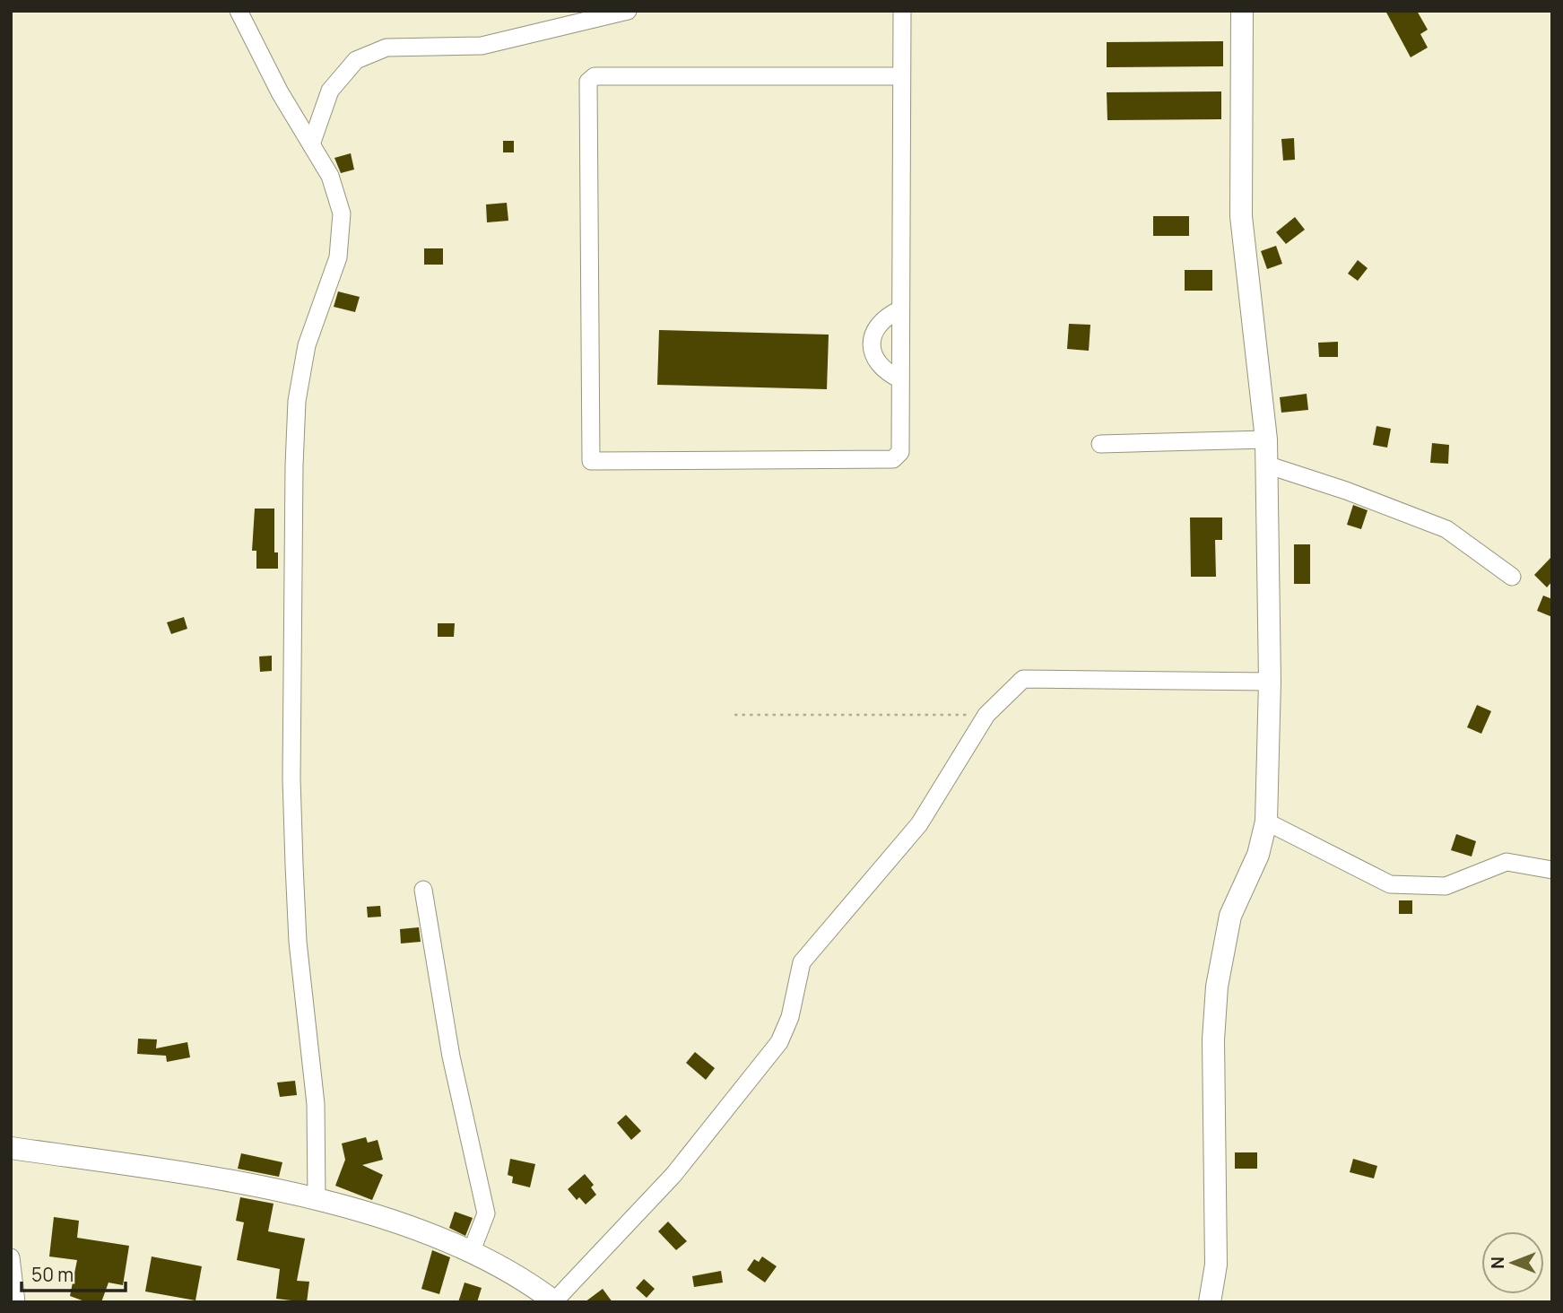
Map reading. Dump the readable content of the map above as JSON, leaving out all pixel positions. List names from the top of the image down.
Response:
{
  "scale_bar": "50 m",
  "north": "left"
}
